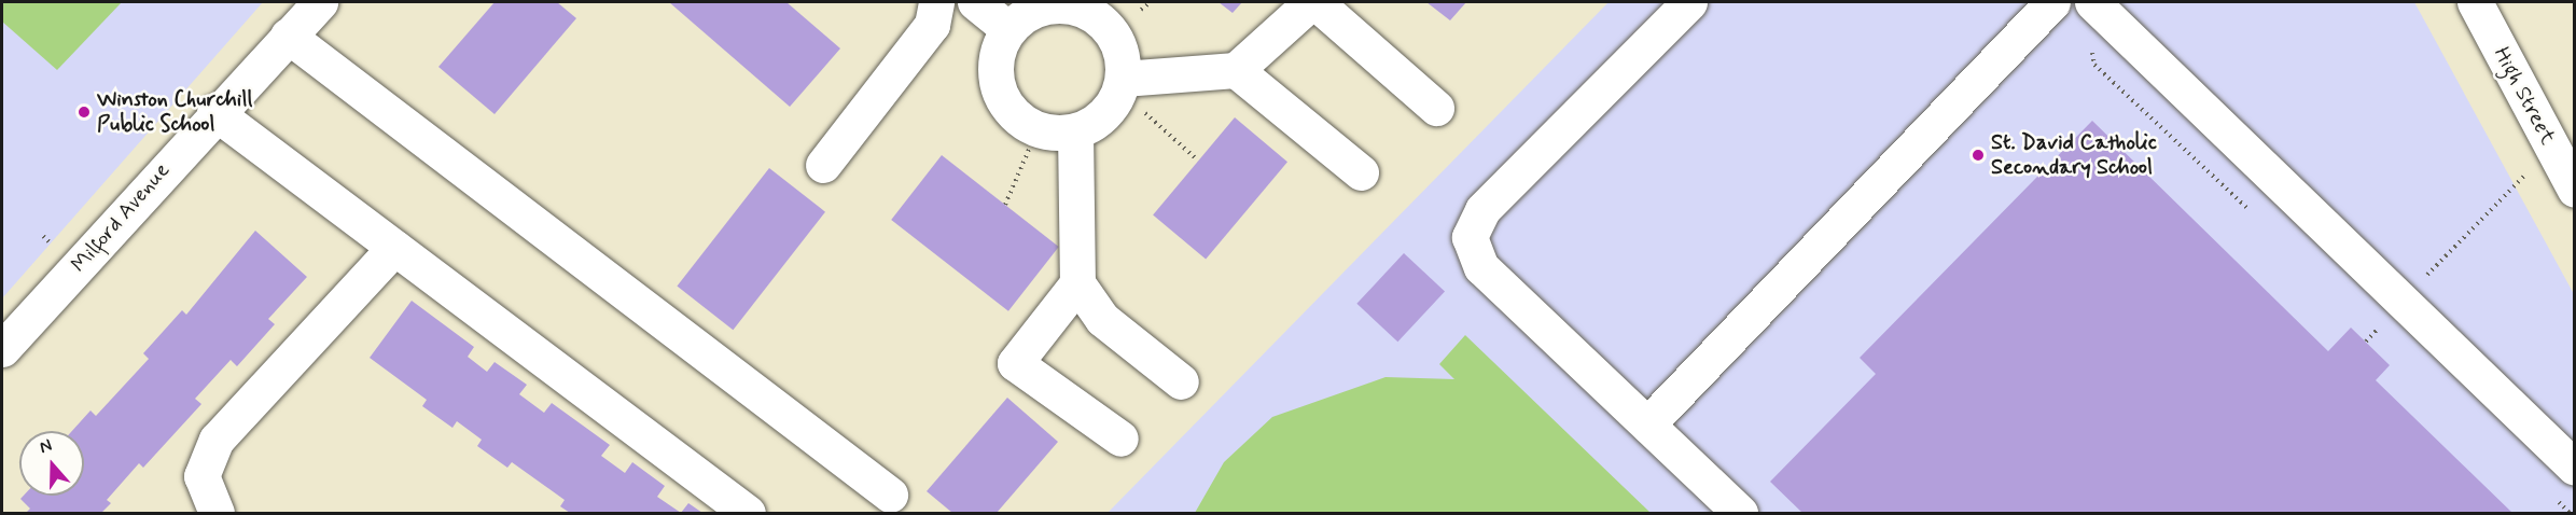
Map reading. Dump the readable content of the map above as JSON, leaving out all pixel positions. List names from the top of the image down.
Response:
{
  "streets": {
    "street": ["High Street", "Milford Avenue"]
  },
  "places": ["Winston Churchill Public School", "St. David Catholic Secondary School"],
  "north": "top"
}
